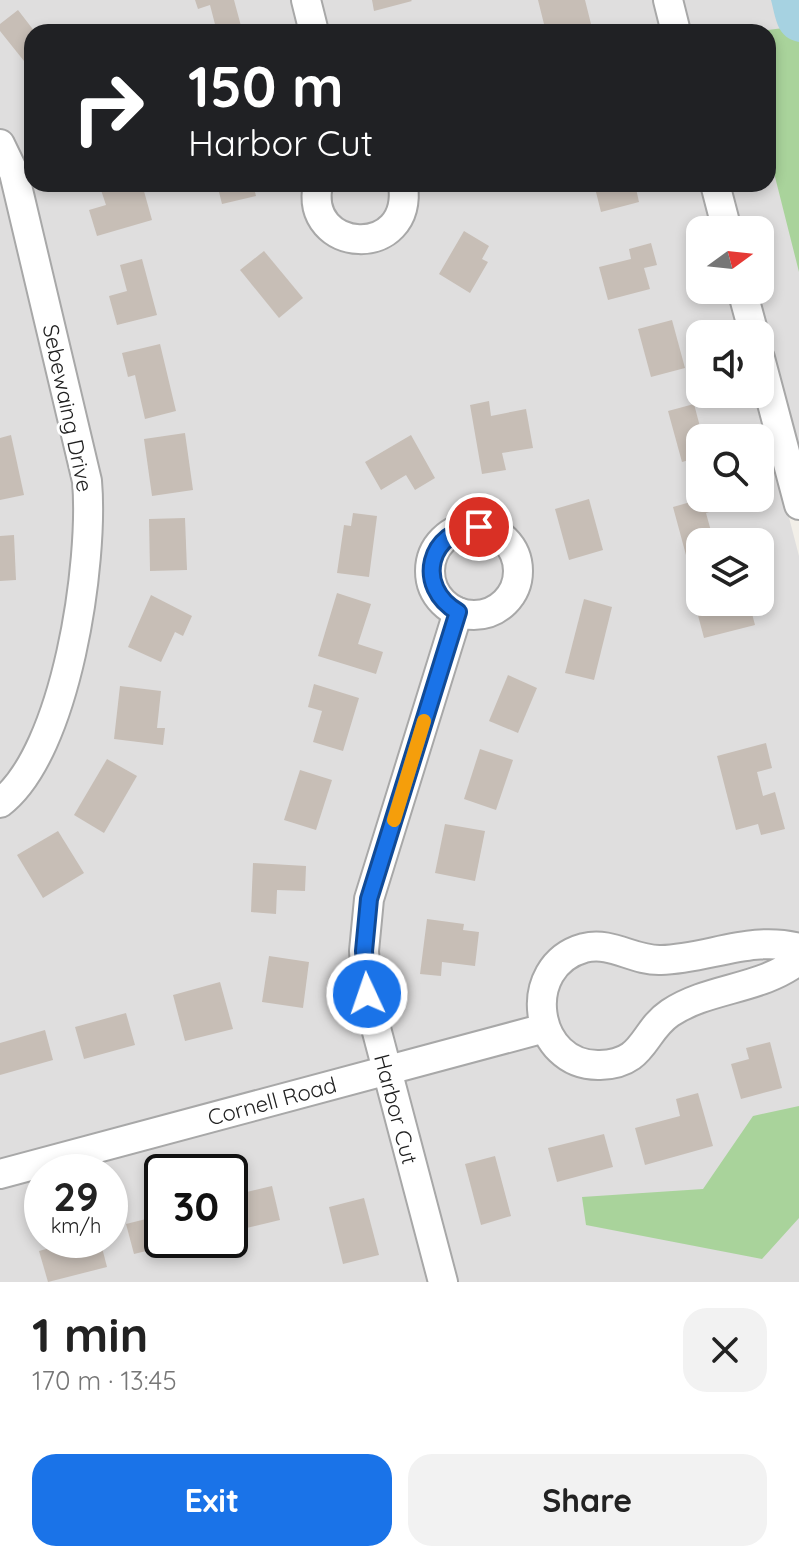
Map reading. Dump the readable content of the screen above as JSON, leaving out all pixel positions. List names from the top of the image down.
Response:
{
  "streets": {
    "street": ["Sebewaing Drive", "Cornell Road", "Harbor Cut"]
  },
  "crossings": [
    ["Cornell Road", "Harbor Cut"]
  ],
  "north": "right",
  "page": {
    "turn": ["150 m", "Harbor Cut"],
    "speed": "29 km/h",
    "limit": "30",
    "heading": ["1 min", "170 m · 13:45"],
    "buttons": ["Exit", "Share"]
  }
}
